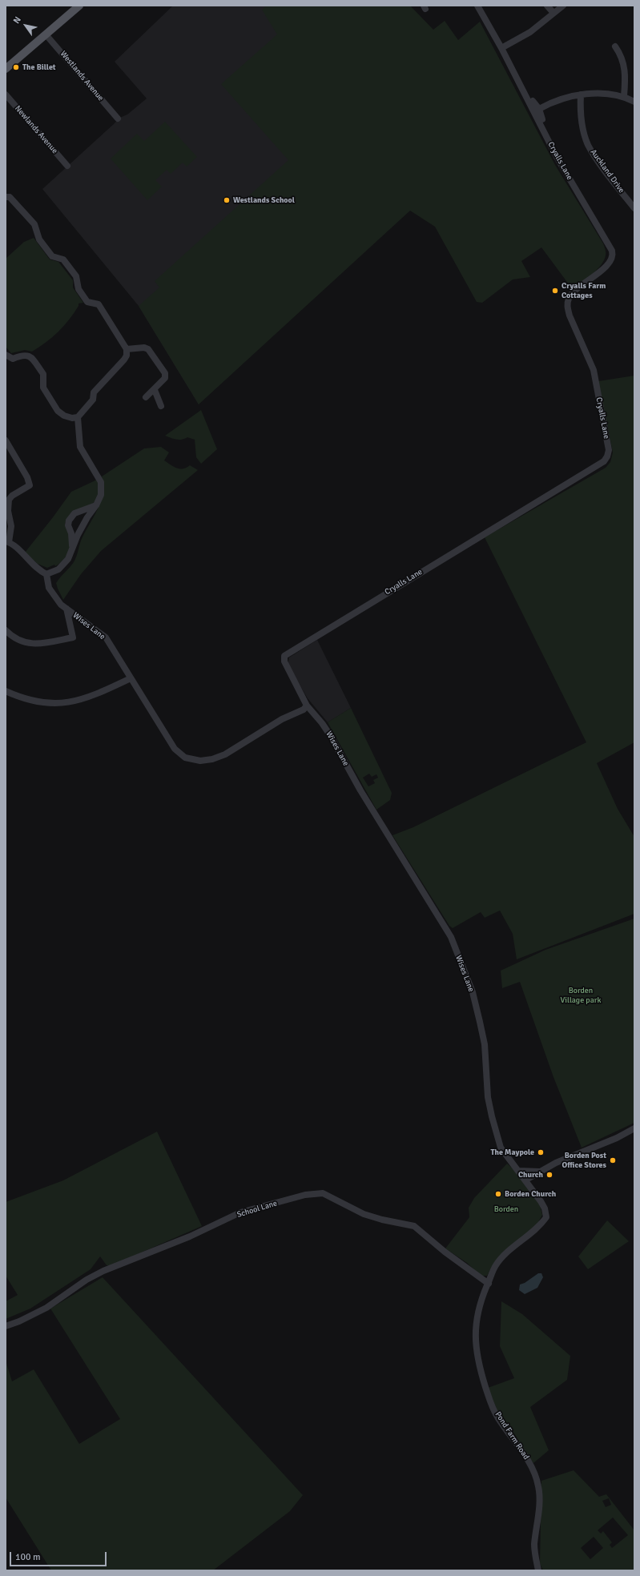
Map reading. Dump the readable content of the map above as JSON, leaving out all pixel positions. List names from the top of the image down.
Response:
{
  "streets": {
    "street": [
      "Westlands Avenue",
      "Newlands Avenue",
      "Cryalls Lane",
      "Auckland Drive",
      "Wises Lane",
      "School Lane",
      "Pond Farm Road"
    ]
  },
  "crossings": [
    ["Cryalls Lane", "Wises Lane"],
    ["Wises Lane", "Pond Farm Road"],
    ["School Lane", "Pond Farm Road"]
  ],
  "parks": ["Borden Village park", "Borden"],
  "places": [
    "The Billet",
    "Westlands School",
    "Cryalls Farm Cottages",
    "The Maypole",
    "Borden Post Office Stores",
    "Church",
    "Borden Church"
  ],
  "scale_bar": "100 m",
  "north": "top left"
}
